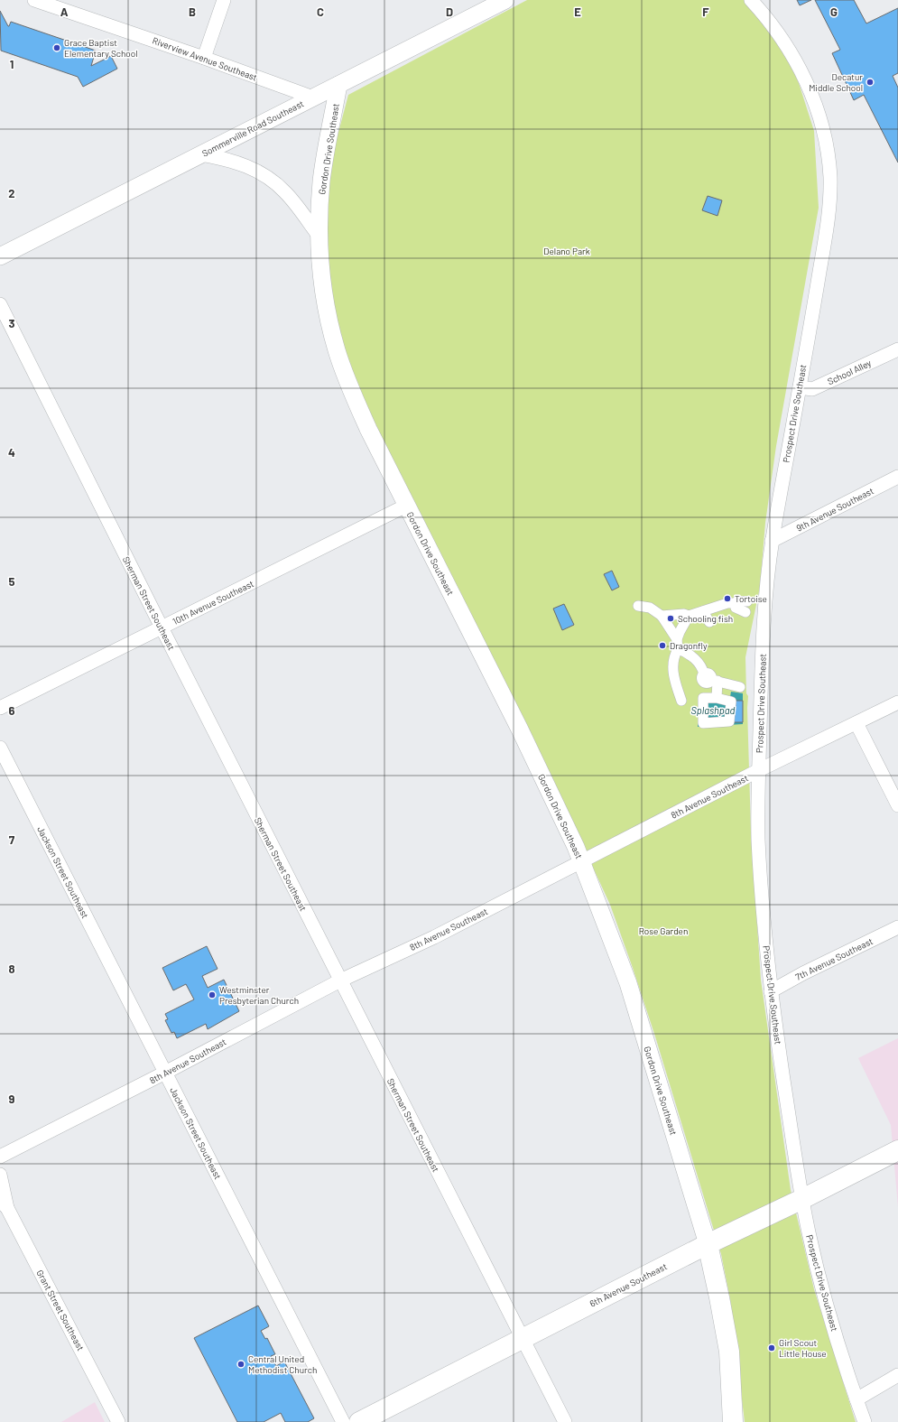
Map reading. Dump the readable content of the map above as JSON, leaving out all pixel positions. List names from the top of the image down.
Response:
{
  "streets": {
    "main road": ["Gordon Drive Southeast", "6th Avenue Southeast"],
    "street": [
      "Riverview Avenue Southeast",
      "Sommerville Road Southeast",
      "School Alley",
      "Prospect Drive Southeast",
      "9th Avenue Southeast",
      "10th Avenue Southeast",
      "Sherman Street Southeast",
      "8th Avenue Southeast",
      "Jackson Street Southeast",
      "7th Avenue Southeast",
      "Grant Street Southeast"
    ]
  },
  "crossings": [
    ["Riverview Avenue Southeast", "Sommerville Road Southeast"],
    ["Sommerville Road Southeast", "Gordon Drive Southeast"],
    ["Gordon Drive Southeast", "10th Avenue Southeast"],
    ["Gordon Drive Southeast", "8th Avenue Southeast"],
    ["Gordon Drive Southeast", "6th Avenue Southeast"],
    ["School Alley", "Prospect Drive Southeast"],
    ["Prospect Drive Southeast", "9th Avenue Southeast"],
    ["Prospect Drive Southeast", "8th Avenue Southeast"],
    ["Prospect Drive Southeast", "7th Avenue Southeast"],
    ["Prospect Drive Southeast", "6th Avenue Southeast"],
    ["10th Avenue Southeast", "Sherman Street Southeast"],
    ["Sherman Street Southeast", "8th Avenue Southeast"],
    ["Sherman Street Southeast", "6th Avenue Southeast"],
    ["8th Avenue Southeast", "Jackson Street Southeast"]
  ],
  "water": ["Splashpad"],
  "parks": ["Delano Park", "Rose Garden"],
  "places": [
    "Grace Baptist Elementary School",
    "Decatur Middle School",
    "Tortoise",
    "Schooling fish",
    "Dragonfly",
    "Westminster Presbyterian Church",
    "Girl Scout Little House",
    "Central United Methodist Church"
  ],
  "grid": {
    "columns": [
      "A",
      "B",
      "C",
      "D",
      "E",
      "F",
      "G"
    ],
    "rows": [
      "1",
      "2",
      "3",
      "4",
      "5",
      "6",
      "7",
      "8",
      "9"
    ]
  }
}
